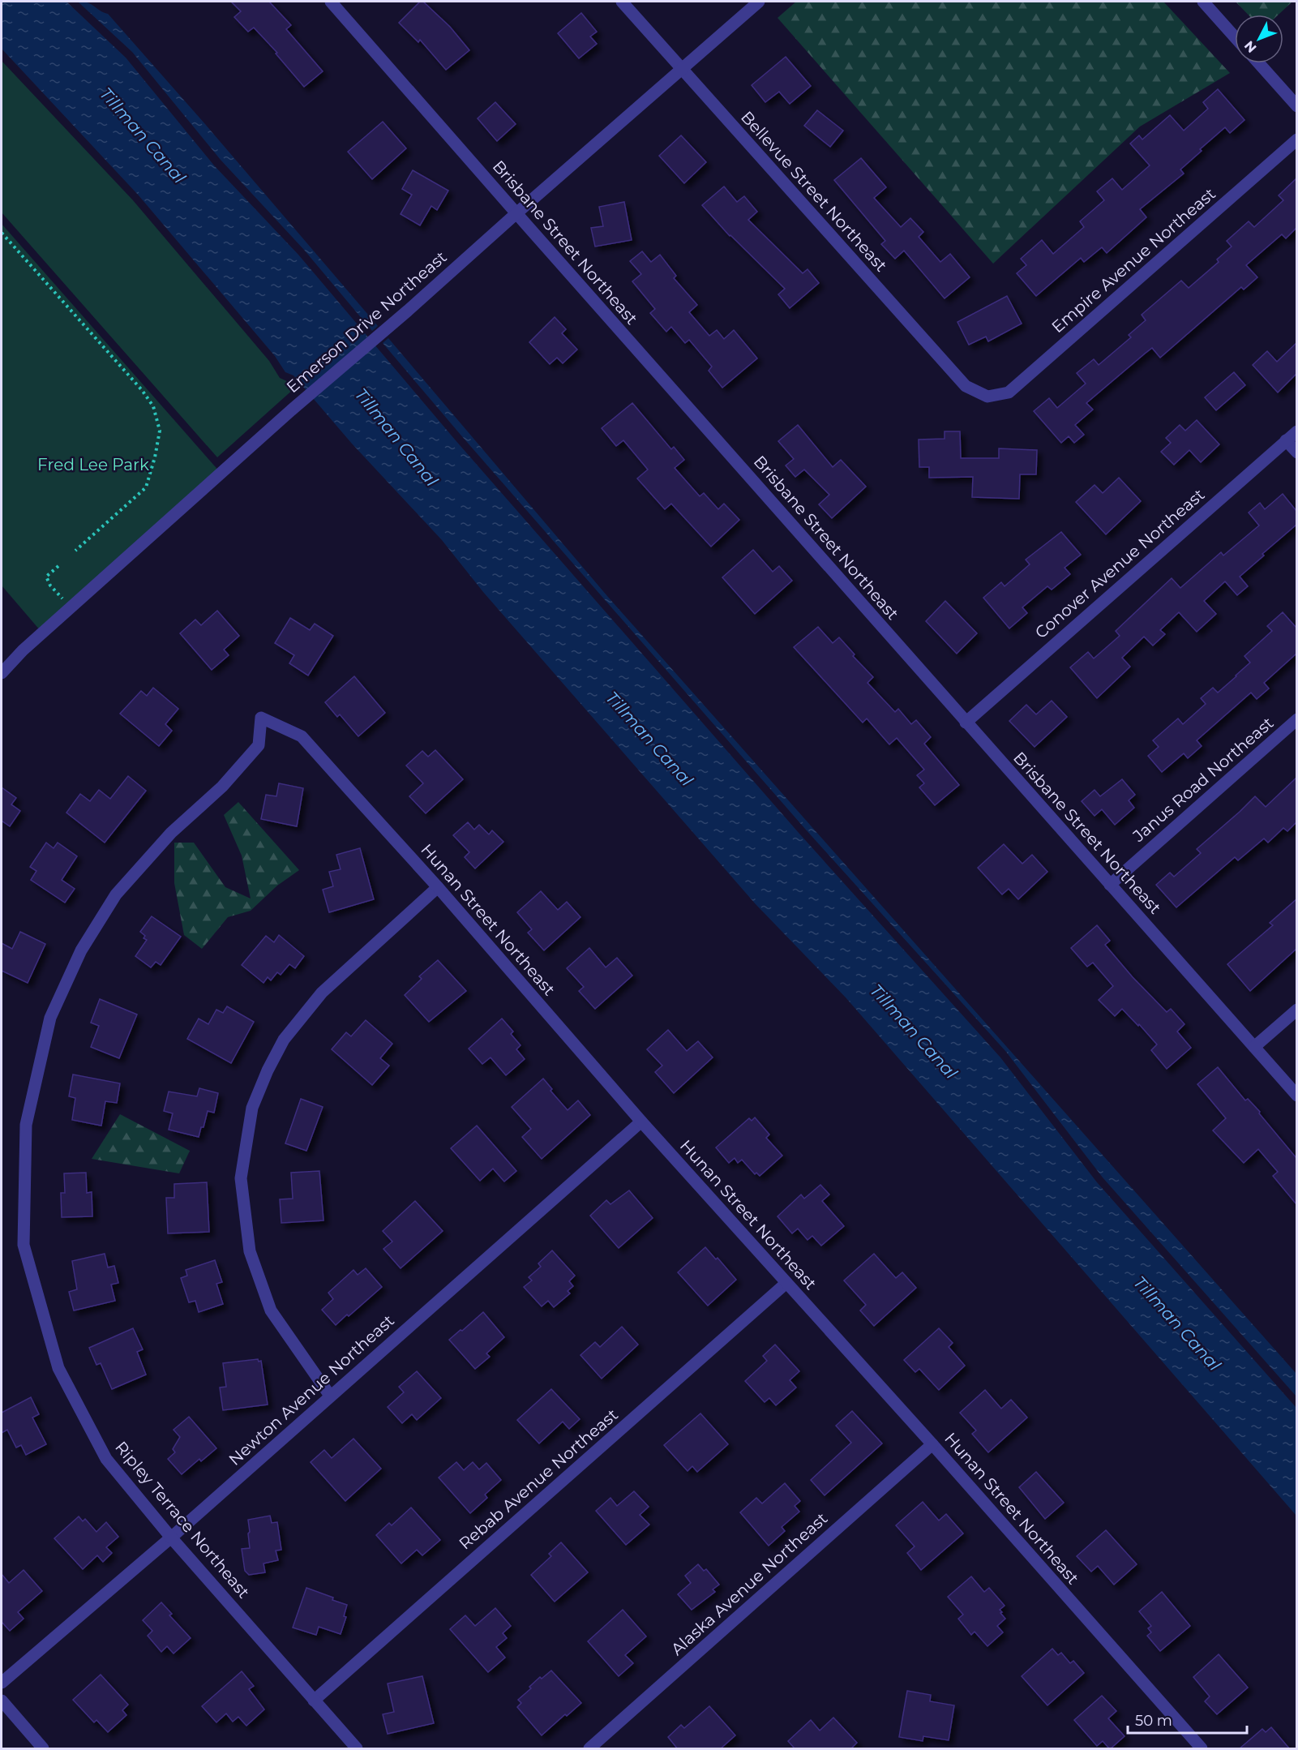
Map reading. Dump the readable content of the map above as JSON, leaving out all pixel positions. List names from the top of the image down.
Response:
{
  "streets": {
    "street": [
      "Bellevue Street Northeast",
      "Brisbane Street Northeast",
      "Empire Avenue Northeast",
      "Emerson Drive Northeast",
      "Conover Avenue Northeast",
      "Janus Road Northeast",
      "Hunan Street Northeast",
      "Newton Avenue Northeast",
      "Rebab Avenue Northeast",
      "Ripley Terrace Northeast",
      "Alaska Avenue Northeast"
    ]
  },
  "crossings": [
    ["Bellevue Street Northeast", "Empire Avenue Northeast"],
    ["Bellevue Street Northeast", "Emerson Drive Northeast"],
    ["Brisbane Street Northeast", "Emerson Drive Northeast"],
    ["Brisbane Street Northeast", "Conover Avenue Northeast"],
    ["Brisbane Street Northeast", "Janus Road Northeast"],
    ["Hunan Street Northeast", "Newton Avenue Northeast"],
    ["Hunan Street Northeast", "Rebab Avenue Northeast"],
    ["Hunan Street Northeast", "Ripley Terrace Northeast"],
    ["Hunan Street Northeast", "Alaska Avenue Northeast"],
    ["Newton Avenue Northeast", "Ripley Terrace Northeast"],
    ["Rebab Avenue Northeast", "Ripley Terrace Northeast"]
  ],
  "water": ["Tillman Canal"],
  "parks": ["Fred Lee Park"],
  "scale_bar": "50 m",
  "north": "bottom left"
}
